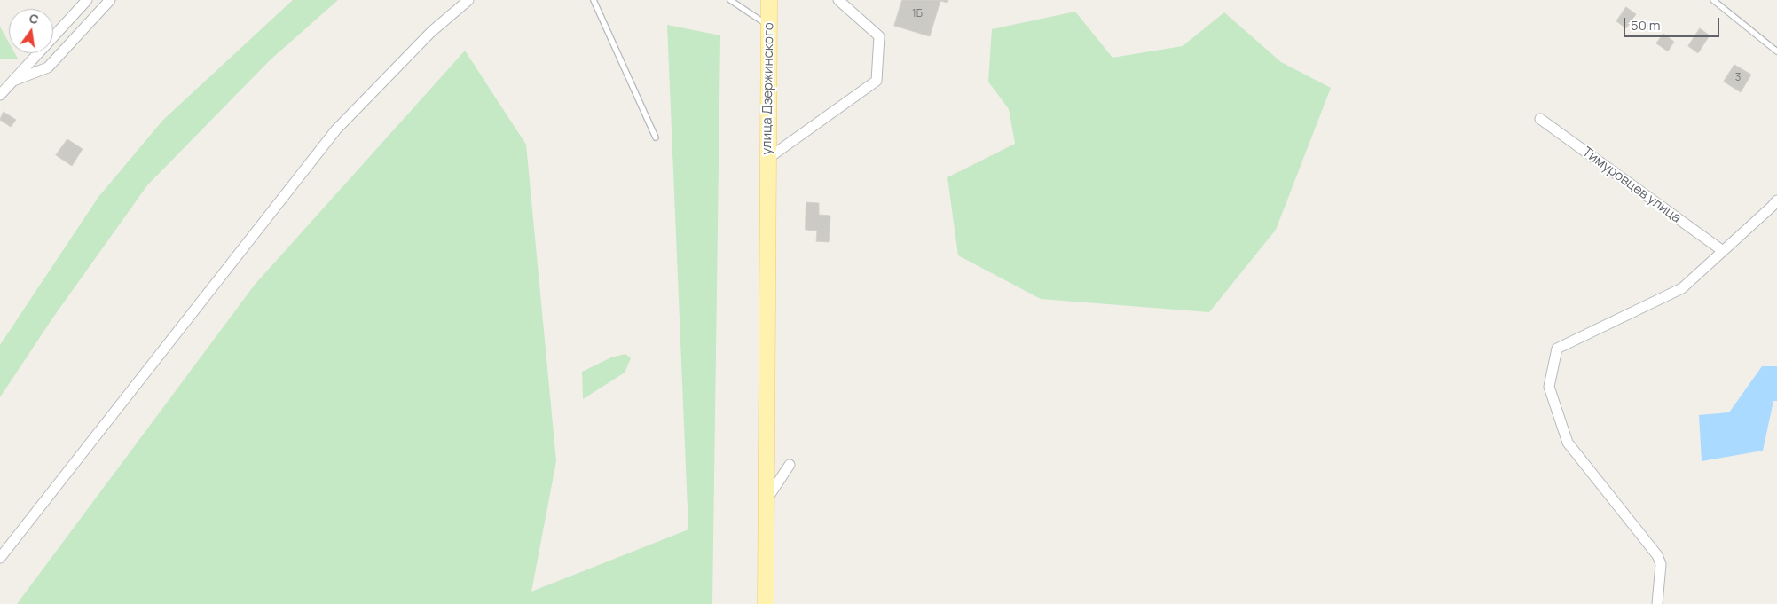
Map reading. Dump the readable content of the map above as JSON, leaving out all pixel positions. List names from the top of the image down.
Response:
{
  "streets": {
    "main road": ["улица Дзержинского"],
    "street": ["Тимуровцев улица"]
  },
  "house_numbers": ["1Б", "3"],
  "scale_bar": "50 m",
  "north": "top"
}
